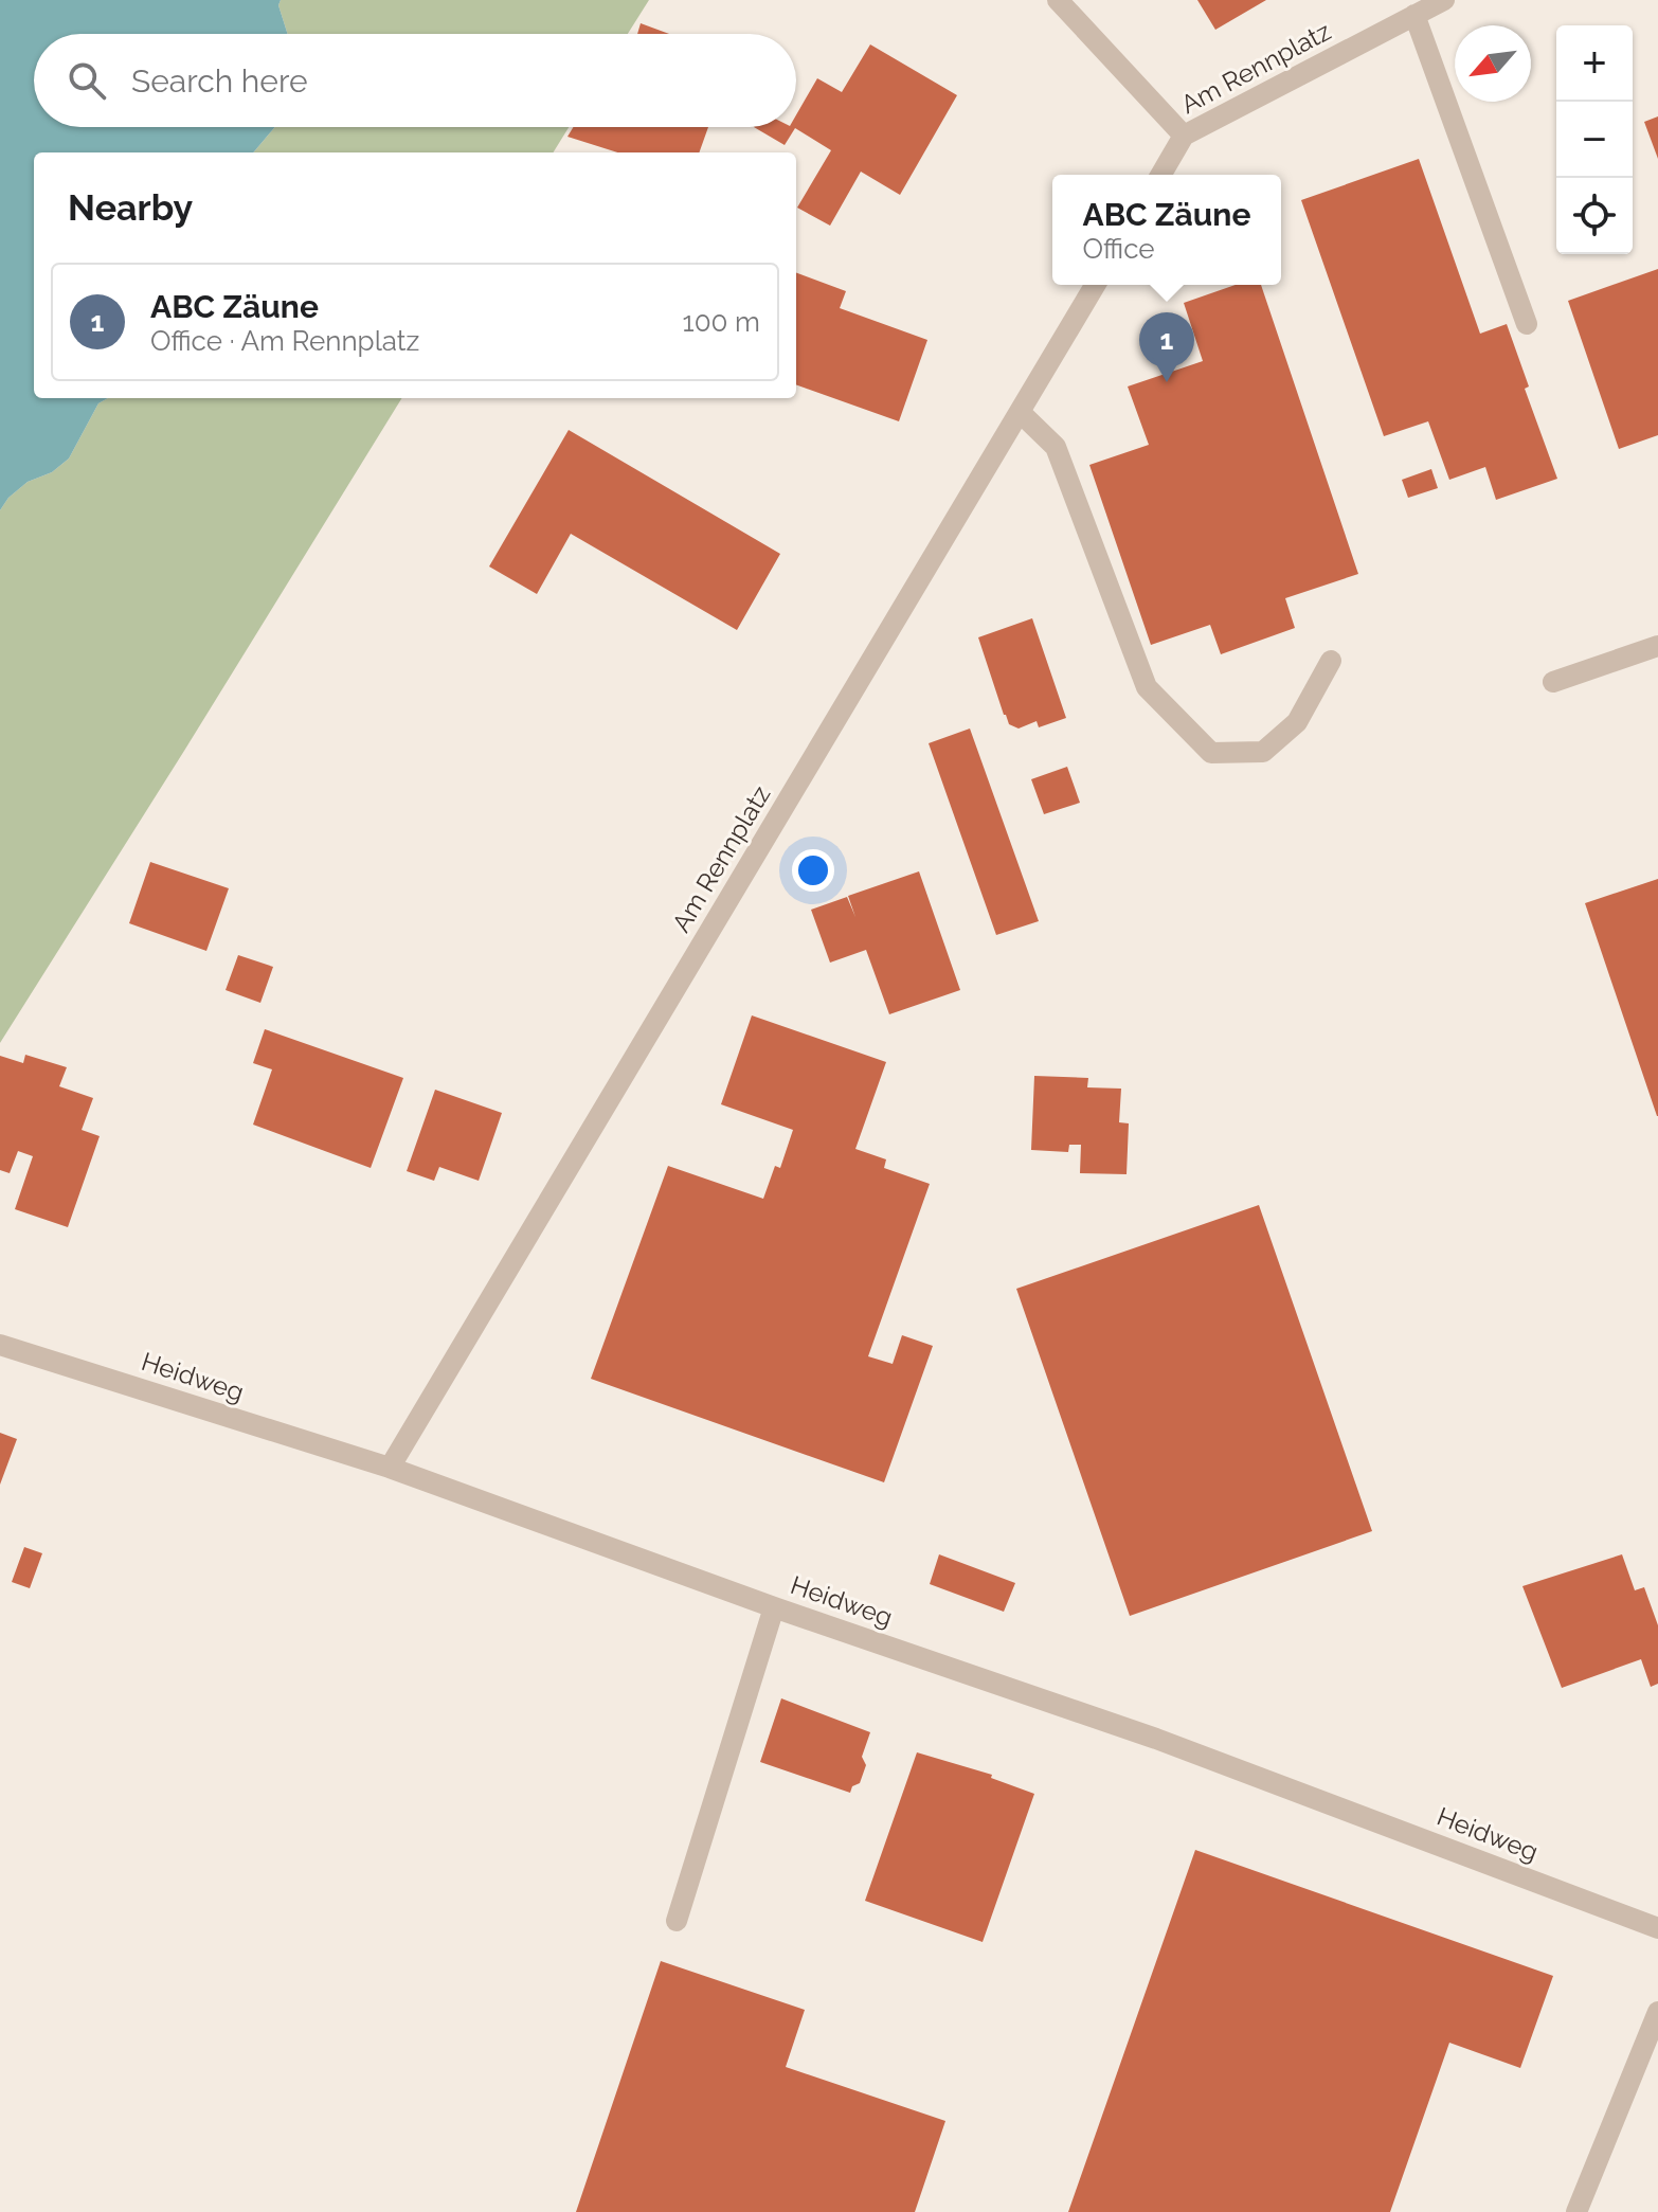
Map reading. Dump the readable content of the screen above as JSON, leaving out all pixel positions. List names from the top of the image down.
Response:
{
  "streets": {
    "street": ["Am Rennplatz", "Heidweg"]
  },
  "crossings": [
    ["Am Rennplatz", "Heidweg"]
  ],
  "north": "bottom left",
  "page": {
    "map_buttons": ["+", "−"],
    "search": "Search here",
    "heading": "Nearby",
    "popup": ["ABC Zäune", "Office"],
    "list": [
      {
        "mark": "1",
        "name": "ABC Zäune",
        "note": "Office · Am Rennplatz",
        "value": "100 m"
      }
    ],
    "pins": "1"
  }
}
